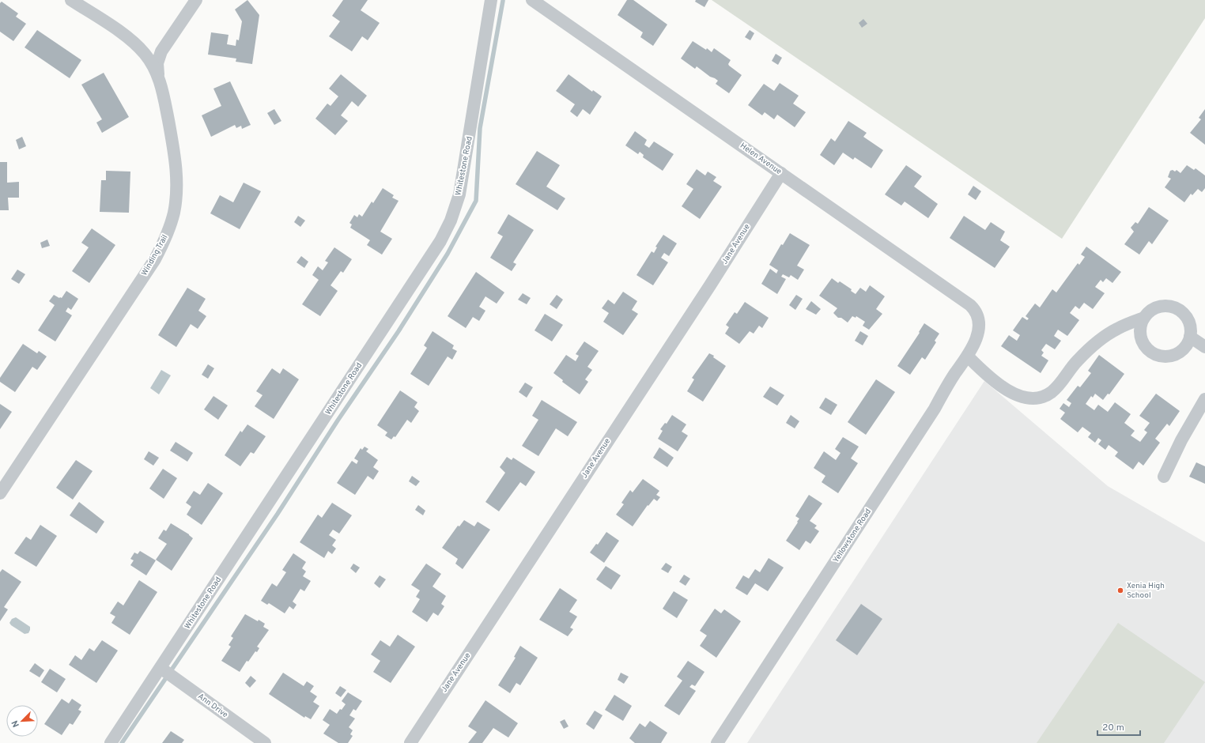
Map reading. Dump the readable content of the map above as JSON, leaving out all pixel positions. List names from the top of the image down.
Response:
{
  "streets": {
    "street": [
      "Helen Avenue",
      "Whitestone Road",
      "Jane Avenue",
      "Winding Trail",
      "Yellowstone Road",
      "Ann Drive"
    ]
  },
  "crossings": [
    ["Helen Avenue", "Jane Avenue"],
    ["Helen Avenue", "Yellowstone Road"],
    ["Whitestone Road", "Ann Drive"]
  ],
  "places": ["Xenia High School"],
  "scale_bar": "20 m",
  "north": "bottom left"
}
